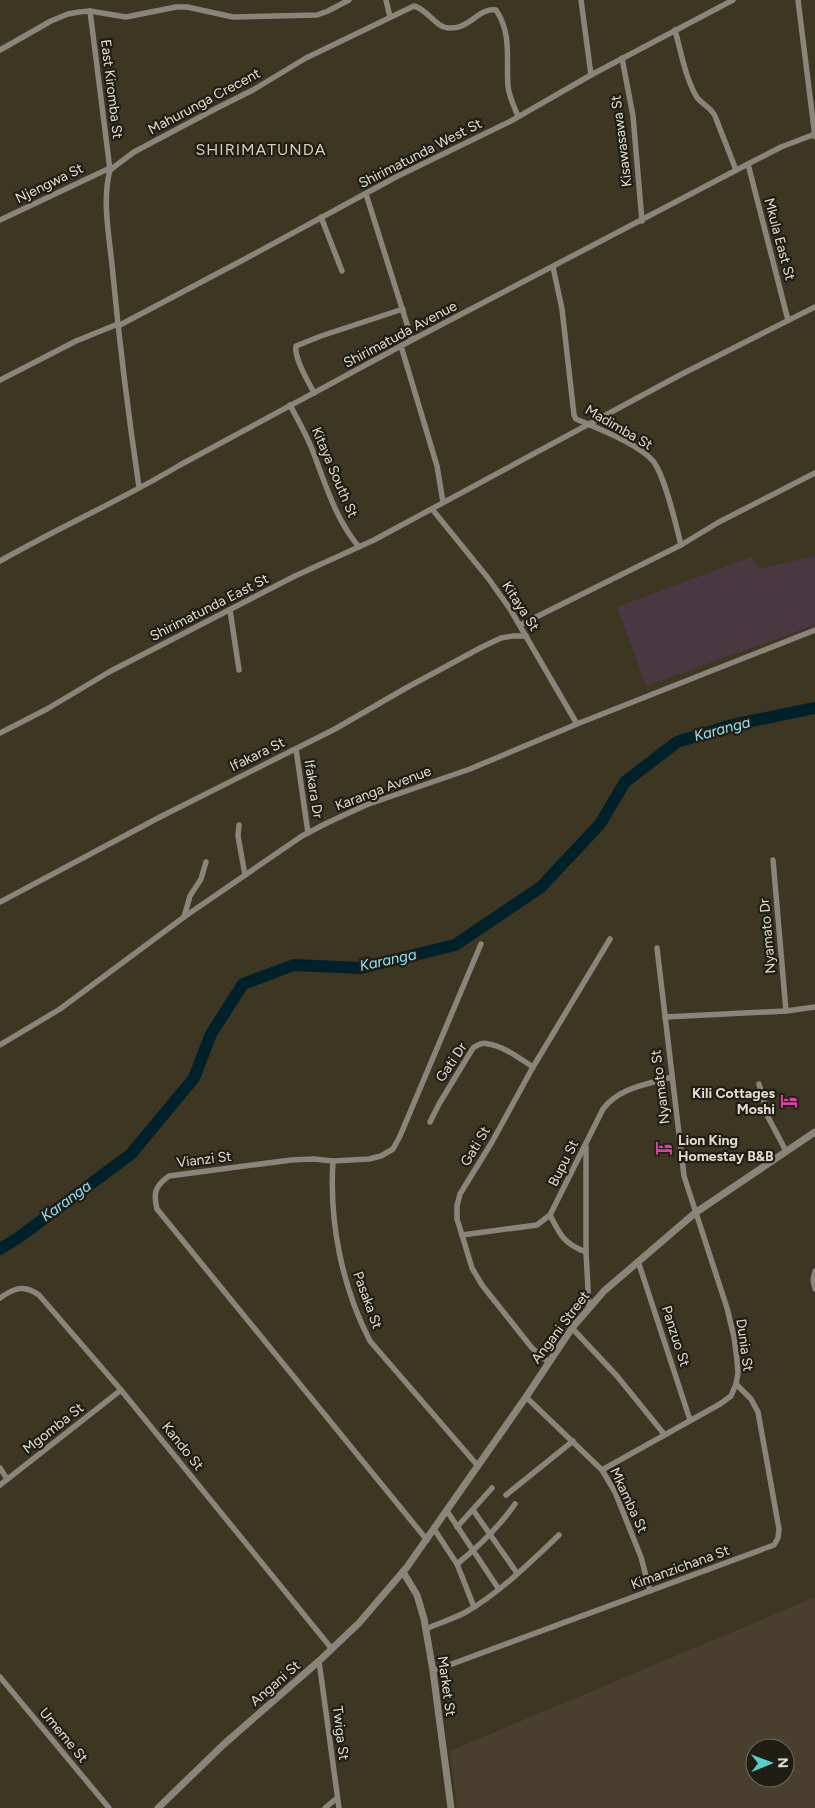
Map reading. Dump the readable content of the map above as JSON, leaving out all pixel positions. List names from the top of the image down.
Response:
{
  "streets": {
    "street": [
      "East Kiromba St",
      "Mahurunga Crecent",
      "Kisawasawa St",
      "Shirimatunda West St",
      "Njengwa St",
      "Mkula East St",
      "Shirimatuda Avenue",
      "Madimba St",
      "Kitaya South St",
      "Kitaya St",
      "Shirimatunda East St",
      "Ifakara St",
      "Karanga Avenue",
      "Ifakara Dr",
      "Nyamato Dr",
      "Gati Dr",
      "Nyamato St",
      "Gati St",
      "Vianzi St",
      "Bupu St",
      "Pasaka St",
      "Angani Street",
      "Panzuo St",
      "Dunia St",
      "Mgomba St",
      "Kando St",
      "Mkamba St",
      "Kimanzichana St",
      "Angani St",
      "Market St",
      "Twiga St",
      "Umeme St"
    ]
  },
  "crossings": [
    ["East Kiromba St", "Mahurunga Crecent"],
    ["East Kiromba St", "Njengwa St"],
    ["Mahurunga Crecent", "Shirimatunda West St"],
    ["Mahurunga Crecent", "Njengwa St"],
    ["Kisawasawa St", "Shirimatunda West St"],
    ["Kisawasawa St", "Shirimatuda Avenue"],
    ["Mkula East St", "Shirimatuda Avenue"],
    ["Mkula East St", "Shirimatunda East St"],
    ["Shirimatuda Avenue", "Madimba St"],
    ["Shirimatuda Avenue", "Kitaya South St"],
    ["Madimba St", "Shirimatunda East St"],
    ["Kitaya South St", "Shirimatunda East St"],
    ["Kitaya St", "Shirimatunda East St"],
    ["Kitaya St", "Ifakara St"],
    ["Kitaya St", "Karanga Avenue"],
    ["Ifakara St", "Ifakara Dr"],
    ["Karanga Avenue", "Ifakara Dr"],
    ["Gati Dr", "Gati St"],
    ["Nyamato St", "Bupu St"],
    ["Nyamato St", "Angani Street"],
    ["Nyamato St", "Dunia St"],
    ["Gati St", "Angani Street"],
    ["Vianzi St", "Pasaka St"],
    ["Vianzi St", "Angani Street"],
    ["Pasaka St", "Angani Street"],
    ["Angani Street", "Panzuo St"],
    ["Angani Street", "Dunia St"],
    ["Angani Street", "Mkamba St"],
    ["Angani Street", "Angani St"],
    ["Angani Street", "Market St"],
    ["Panzuo St", "Dunia St"],
    ["Dunia St", "Mkamba St"],
    ["Dunia St", "Kimanzichana St"],
    ["Mgomba St", "Kando St"],
    ["Kando St", "Angani St"],
    ["Mkamba St", "Kimanzichana St"],
    ["Kimanzichana St", "Market St"],
    ["Angani St", "Market St"],
    ["Angani St", "Twiga St"]
  ],
  "districts": ["SHIRIMATUNDA"],
  "water": ["Karanga"],
  "places": {
    "hotel": ["Kili Cottages Moshi", "Lion King Homestay B&B"]
  },
  "north": "right"
}
